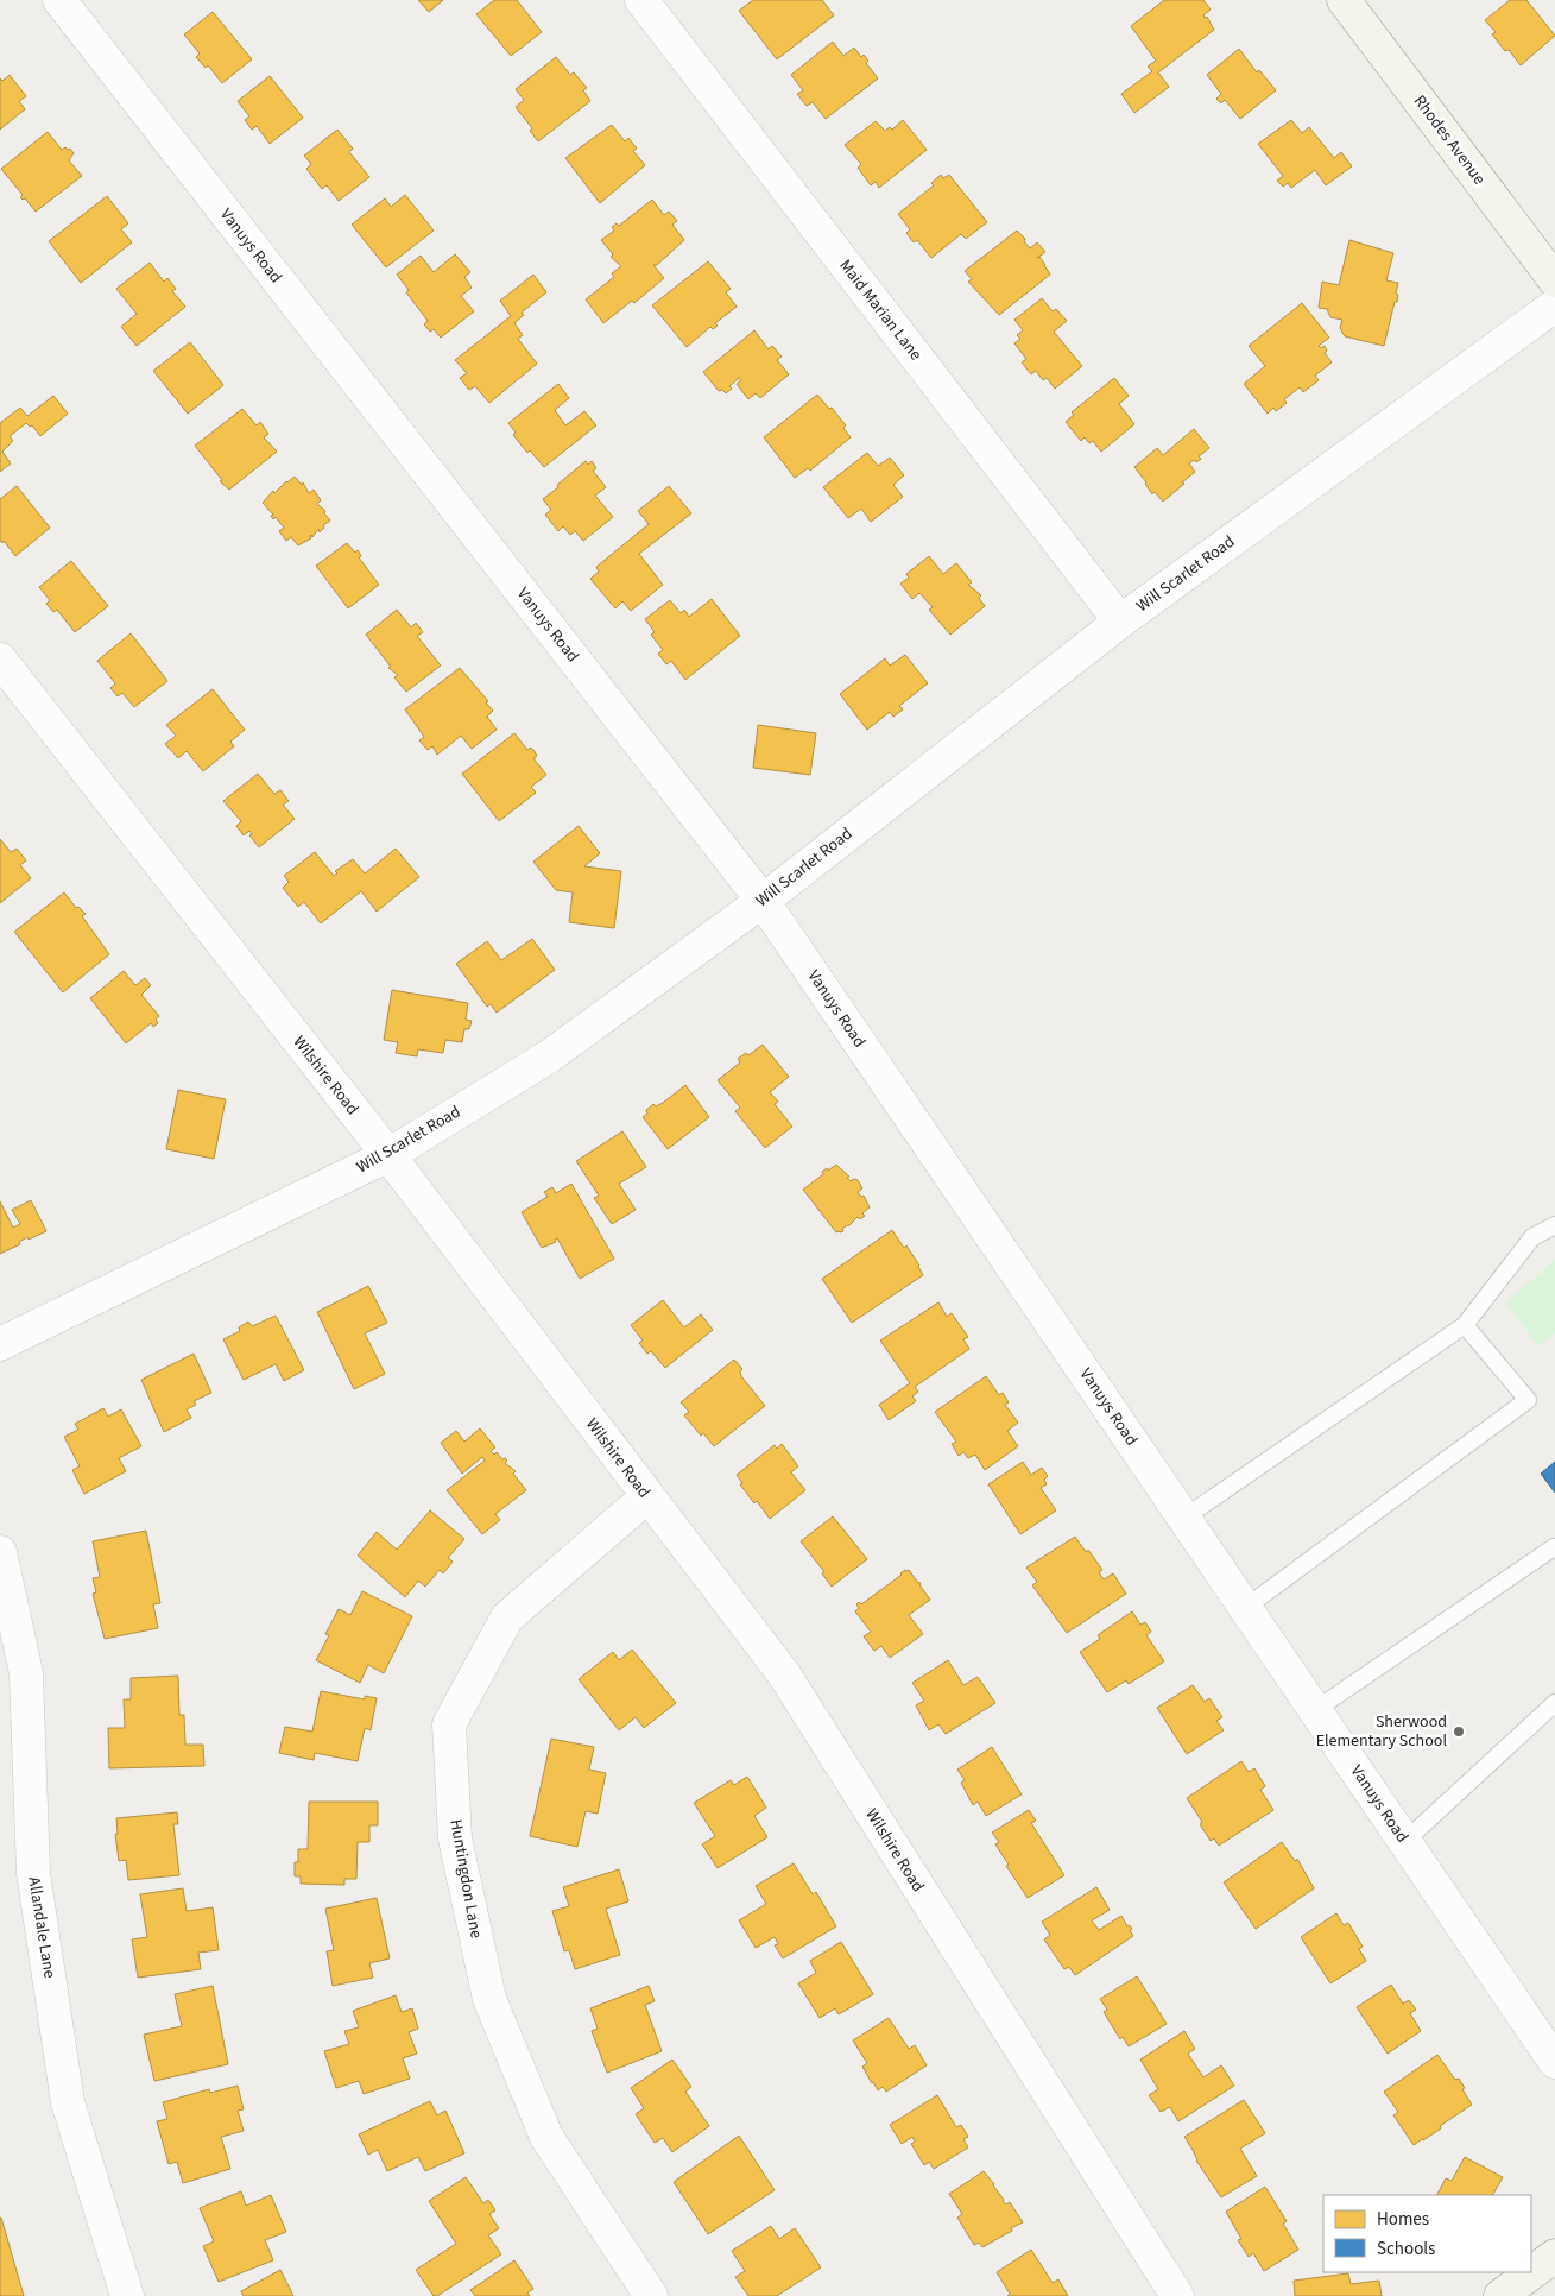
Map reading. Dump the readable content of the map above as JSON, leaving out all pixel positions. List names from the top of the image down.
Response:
{
  "streets": {
    "main road": ["Rhodes Avenue"],
    "street": [
      "Vanuys Road",
      "Maid Marian Lane",
      "Will Scarlet Road",
      "Wilshire Road",
      "Huntingdon Lane",
      "Allandale Lane"
    ]
  },
  "crossings": [
    ["Vanuys Road", "Will Scarlet Road"],
    ["Maid Marian Lane", "Will Scarlet Road"],
    ["Will Scarlet Road", "Wilshire Road"],
    ["Wilshire Road", "Huntingdon Lane"]
  ],
  "places": ["Sherwood Elementary School"],
  "legend": ["Homes", "Schools"]
}
